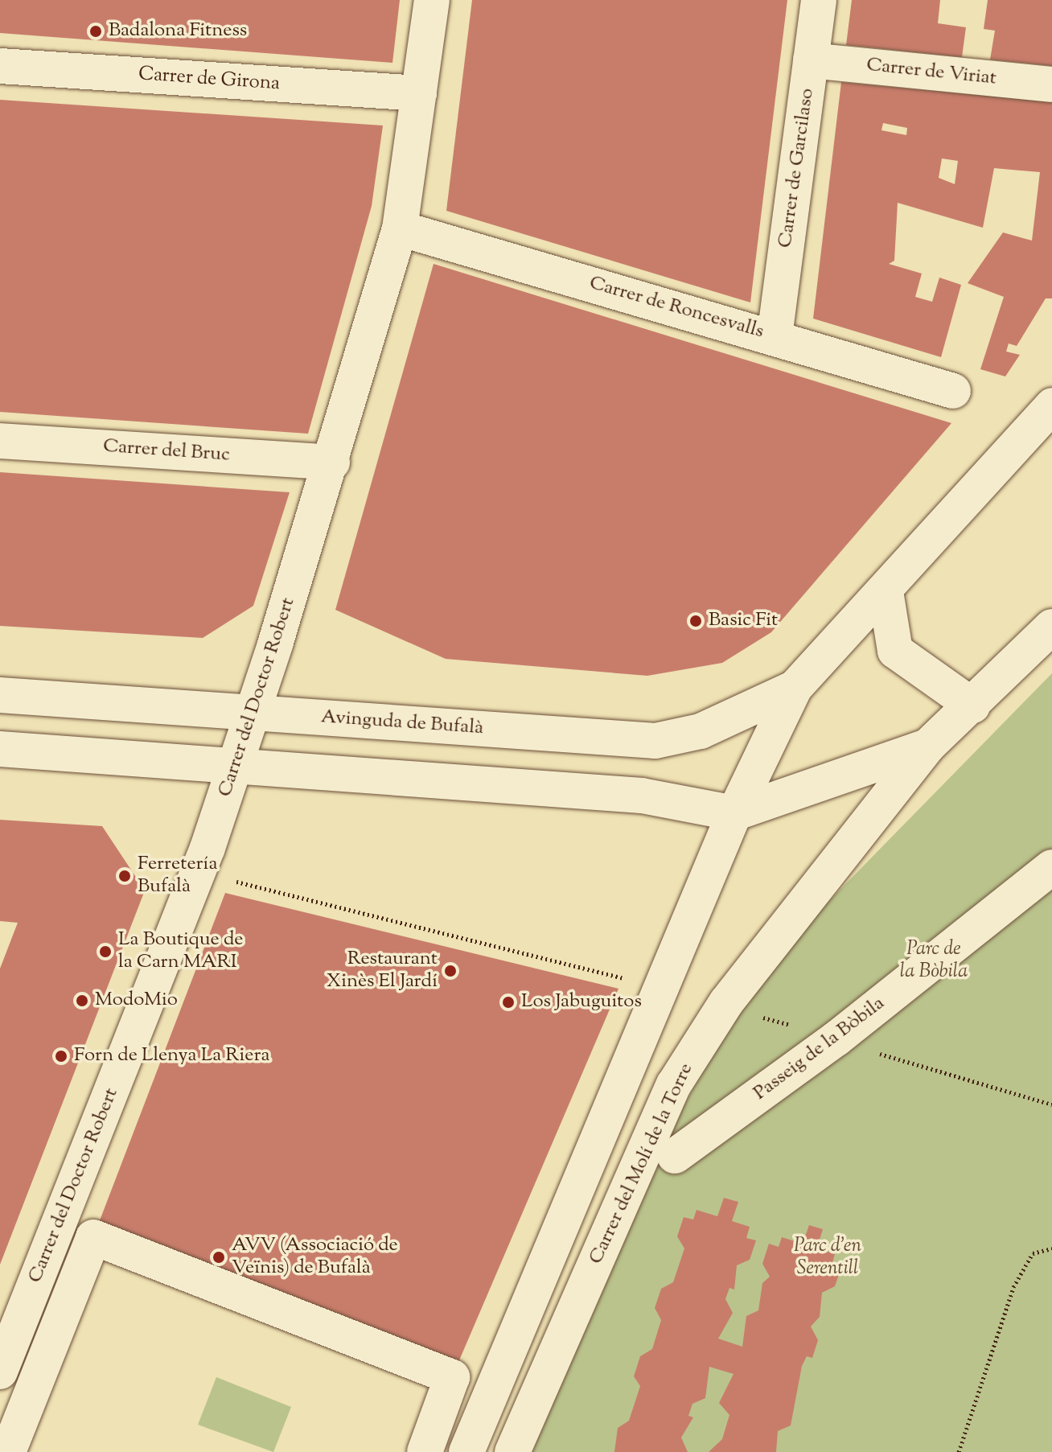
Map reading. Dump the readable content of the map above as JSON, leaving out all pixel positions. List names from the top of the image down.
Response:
{
  "streets": {
    "street": [
      "Carrer de Viriat",
      "Carrer de Girona",
      "Carrer de Garcilaso",
      "Carrer de Roncesvalls",
      "Carrer del Bruc",
      "Carrer del Doctor Robert",
      "Avinguda de Bufalà",
      "Passeig de la Bòbila",
      "Carrer del Molí de la Torre"
    ]
  },
  "crossings": [
    ["Carrer de Viriat", "Carrer de Garcilaso"],
    ["Carrer de Girona", "Carrer del Doctor Robert"],
    ["Carrer de Garcilaso", "Carrer de Roncesvalls"],
    ["Carrer de Roncesvalls", "Carrer del Doctor Robert"],
    ["Carrer del Bruc", "Carrer del Doctor Robert"],
    ["Carrer del Doctor Robert", "Avinguda de Bufalà"]
  ],
  "parks": ["Parc de la Bòbila", "Parc d'en Serentill"],
  "places": [
    "Badalona Fitness",
    "Basic Fit",
    "Ferretería Bufalà",
    "La Boutique de la Carn MARI",
    "Restaurant Xinès El Jardí",
    "ModoMio",
    "Los Jabuguitos",
    "Forn de Llenya La Riera",
    "AVV (Associació de Veïnis) de Bufalà"
  ]
}
